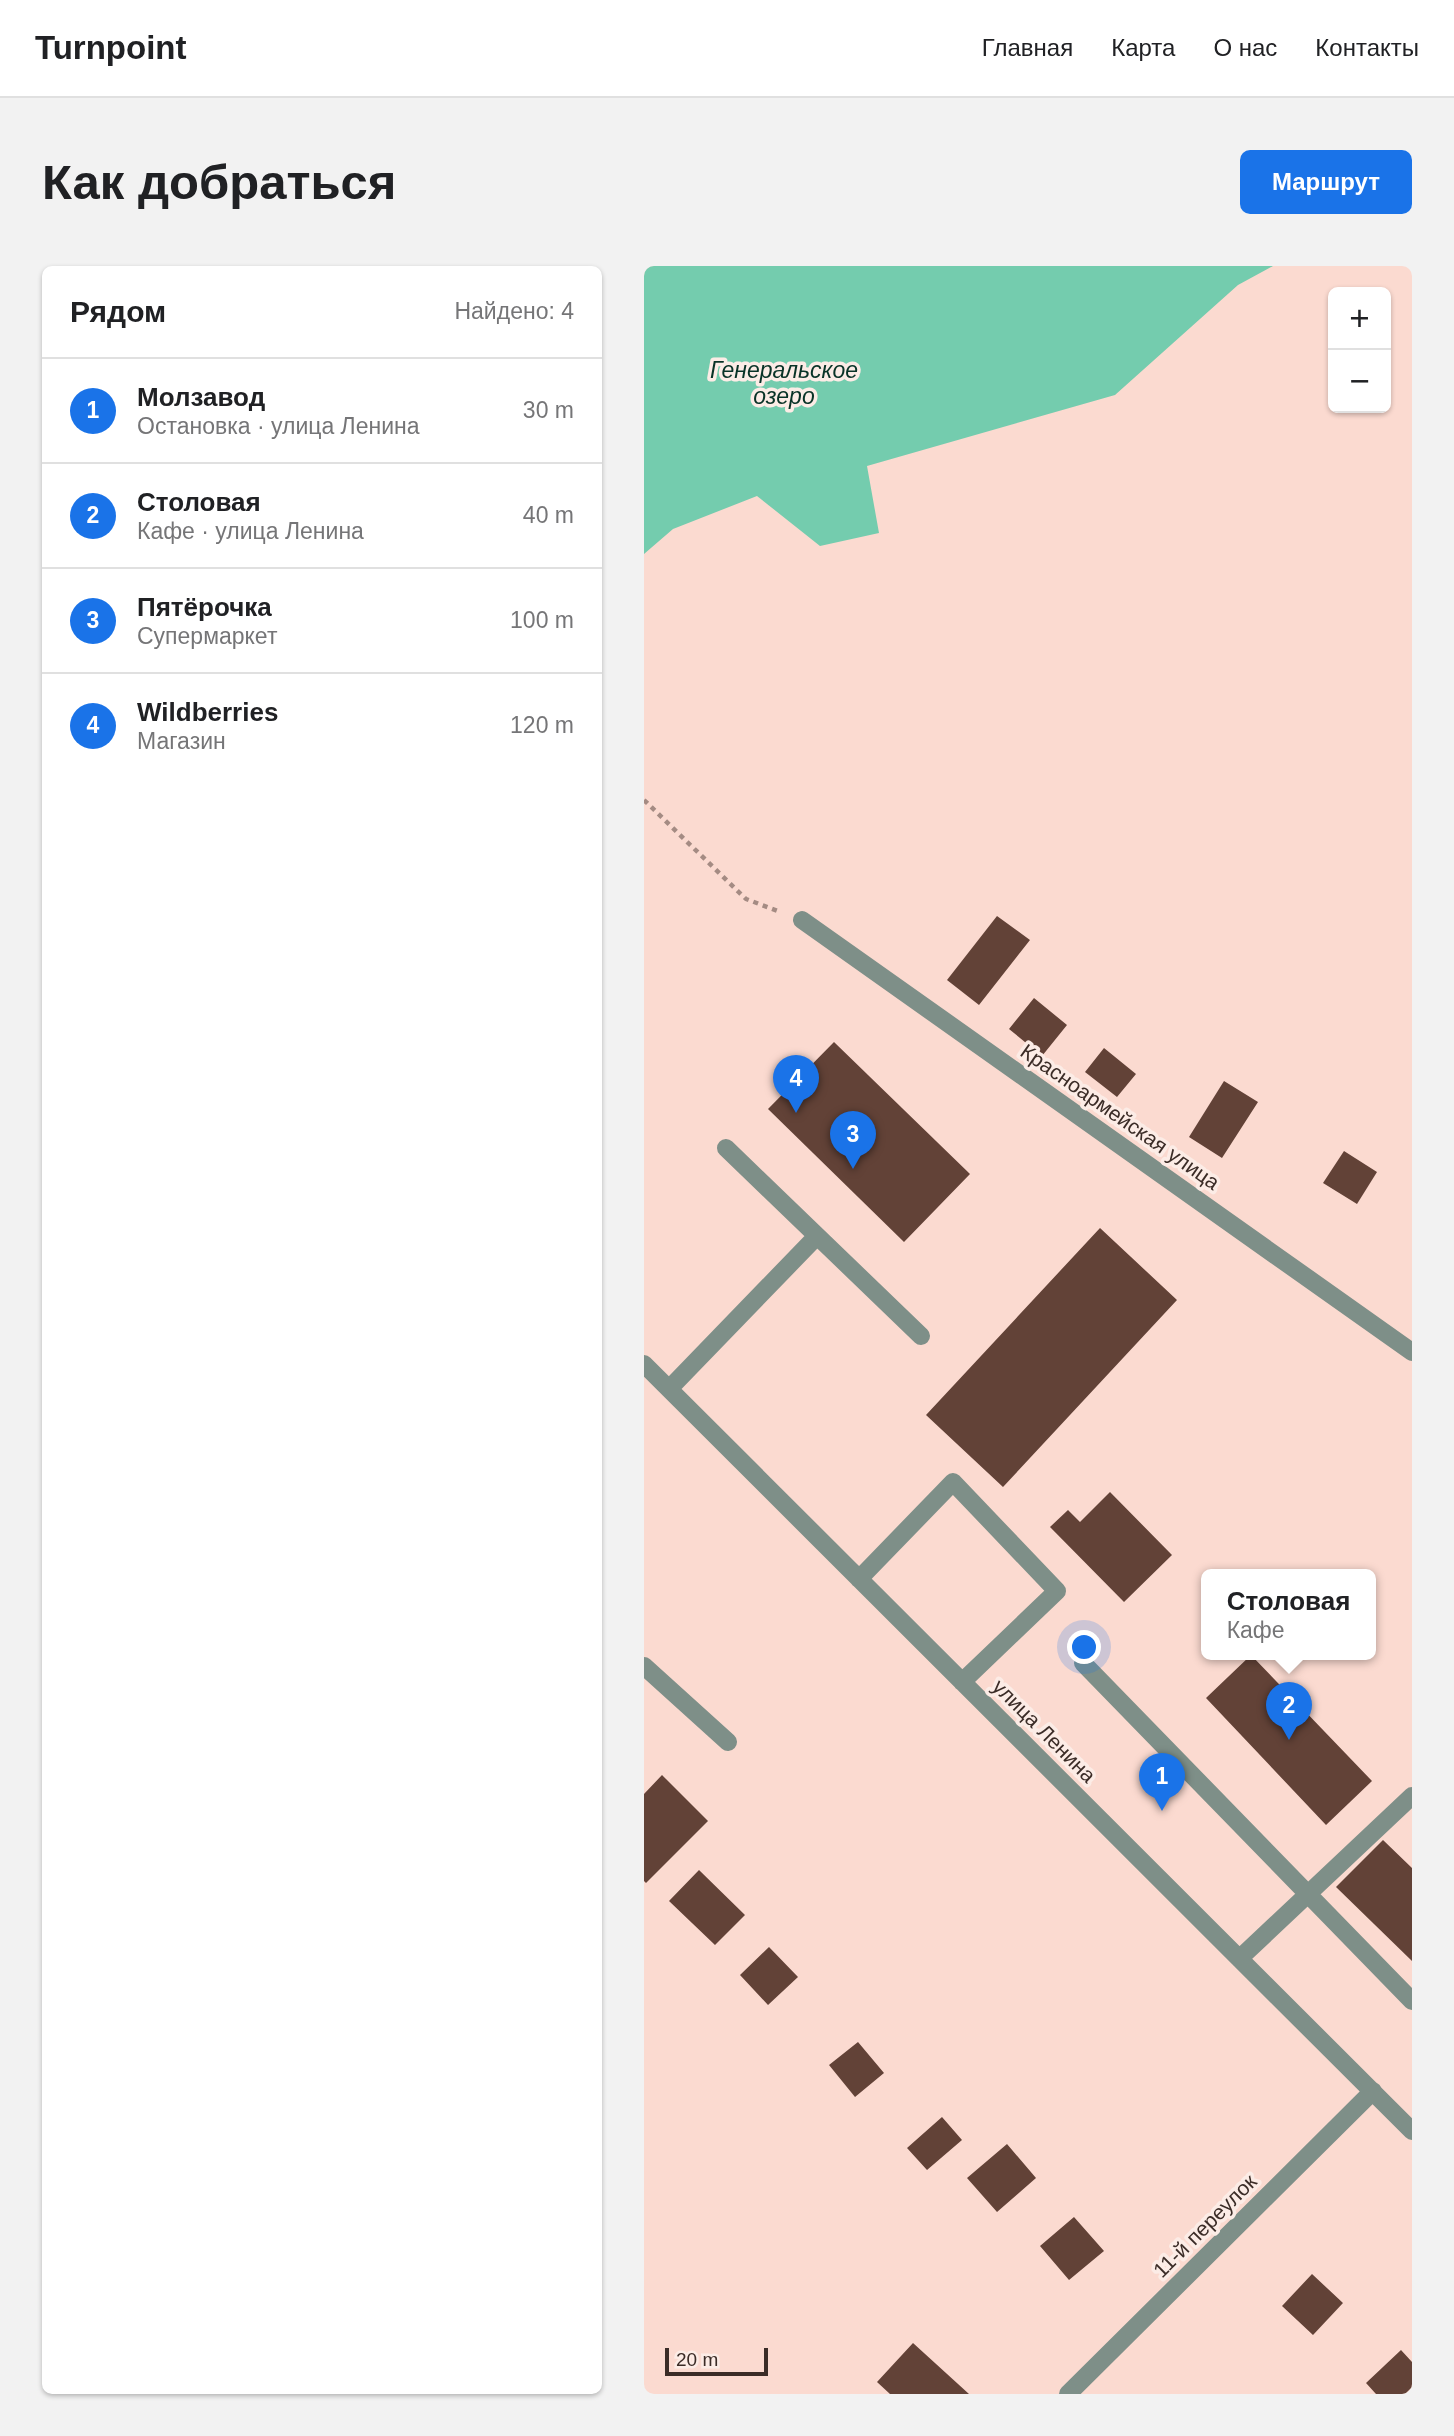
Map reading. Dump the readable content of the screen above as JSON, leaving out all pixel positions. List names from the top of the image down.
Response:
{
  "streets": {
    "street": ["Красноармейская улица", "улица Ленина", "11-й переулок"]
  },
  "crossings": [
    ["улица Ленина", "11-й переулок"]
  ],
  "water": ["Генеральское озеро"],
  "scale_bar": "20 m",
  "page": {
    "header": "Turnpoint",
    "nav": [
      "Главная",
      "Карта",
      "О нас",
      "Контакты"
    ],
    "buttons": "Маршрут",
    "title": "Как добраться",
    "heading": ["Рядом", "Найдено: 4"],
    "map_buttons": ["+", "−"],
    "list": [
      {
        "mark": "1",
        "name": "Молзавод",
        "note": "Остановка · улица Ленина",
        "value": "30 m"
      },
      {
        "mark": "2",
        "name": "Столовая",
        "note": "Кафе · улица Ленина",
        "value": "40 m"
      },
      {
        "mark": "3",
        "name": "Пятёрочка",
        "note": "Супермаркет",
        "value": "100 m"
      },
      {
        "mark": "4",
        "name": "Wildberries",
        "note": "Магазин",
        "value": "120 m"
      }
    ],
    "pins": [
      "4",
      "3",
      "2",
      "1"
    ],
    "popup": ["Столовая", "Кафе"],
    "scale": "20 m"
  }
}
